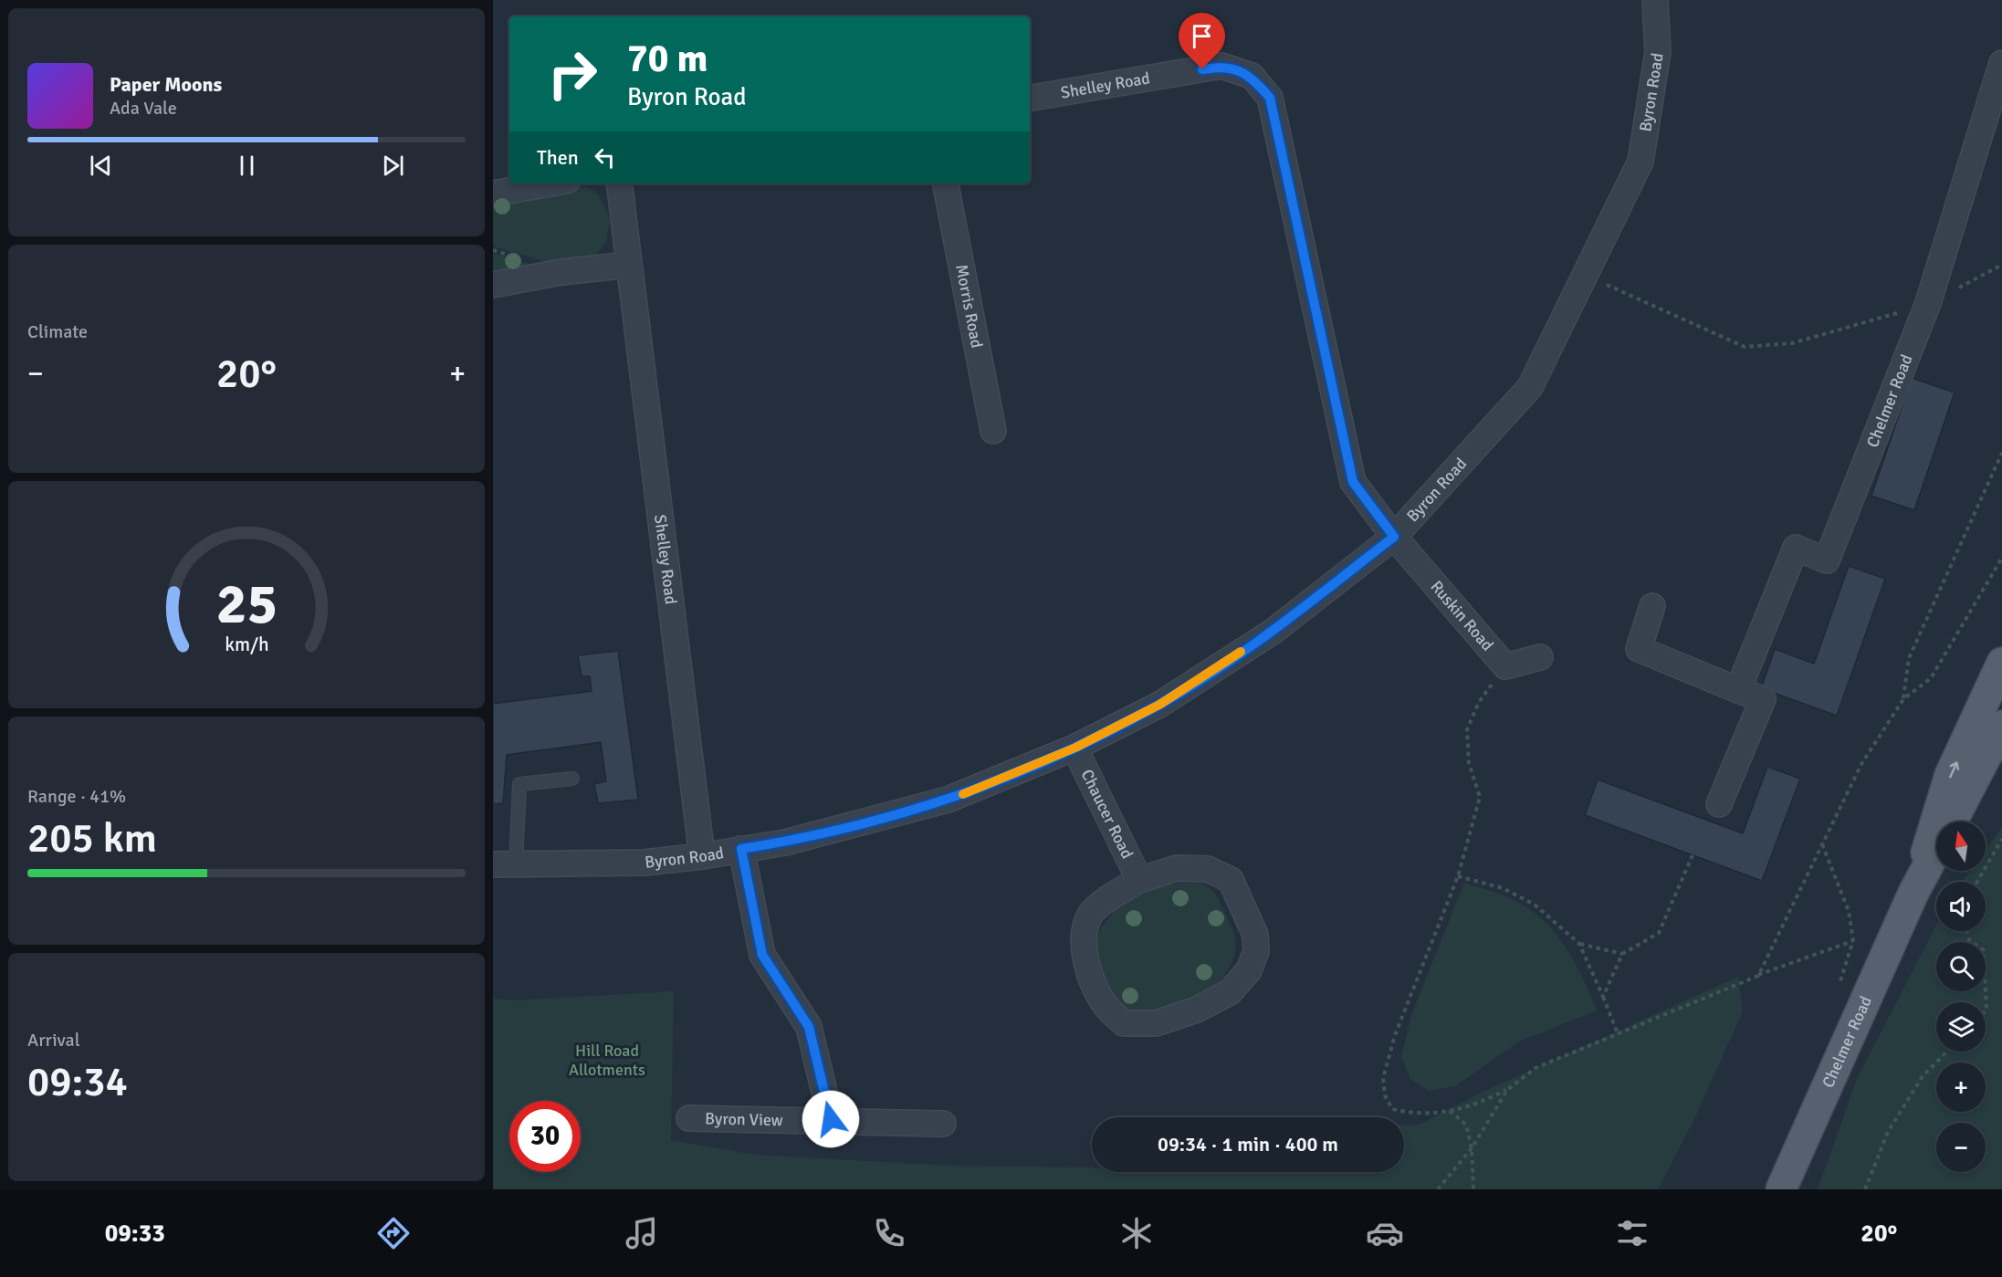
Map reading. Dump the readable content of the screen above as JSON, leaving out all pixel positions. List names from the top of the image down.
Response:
{
  "streets": {
    "main road": ["Chelmer Road"],
    "street": [
      "Shelley Road",
      "Byron Road",
      "Morris Road",
      "Ruskin Road",
      "Chaucer Road",
      "Byron View"
    ]
  },
  "crossings": [
    ["Shelley Road", "Byron Road"],
    ["Shelley Road", "Ruskin Road"],
    ["Byron Road", "Ruskin Road"],
    ["Byron Road", "Chaucer Road"]
  ],
  "parks": ["Hill Road Allotments"],
  "north": "top",
  "page": {
    "turn": ["70 m", "Byron Road"],
    "song": ["Paper Moons", "Ada Vale"],
    "then": "Then",
    "tile": [
      "Climate",
      ["Range · 41%", "205 km"],
      ["Arrival", "09:34"]
    ],
    "heat": ["−", "20°", "+"],
    "map_buttons": ["+", "−"],
    "limit": "30",
    "trip": "09:34 · 1 min · 400 m",
    "tabs": ["09:33", "20°"],
    "gauge": ["25", "km/h"]
  }
}
